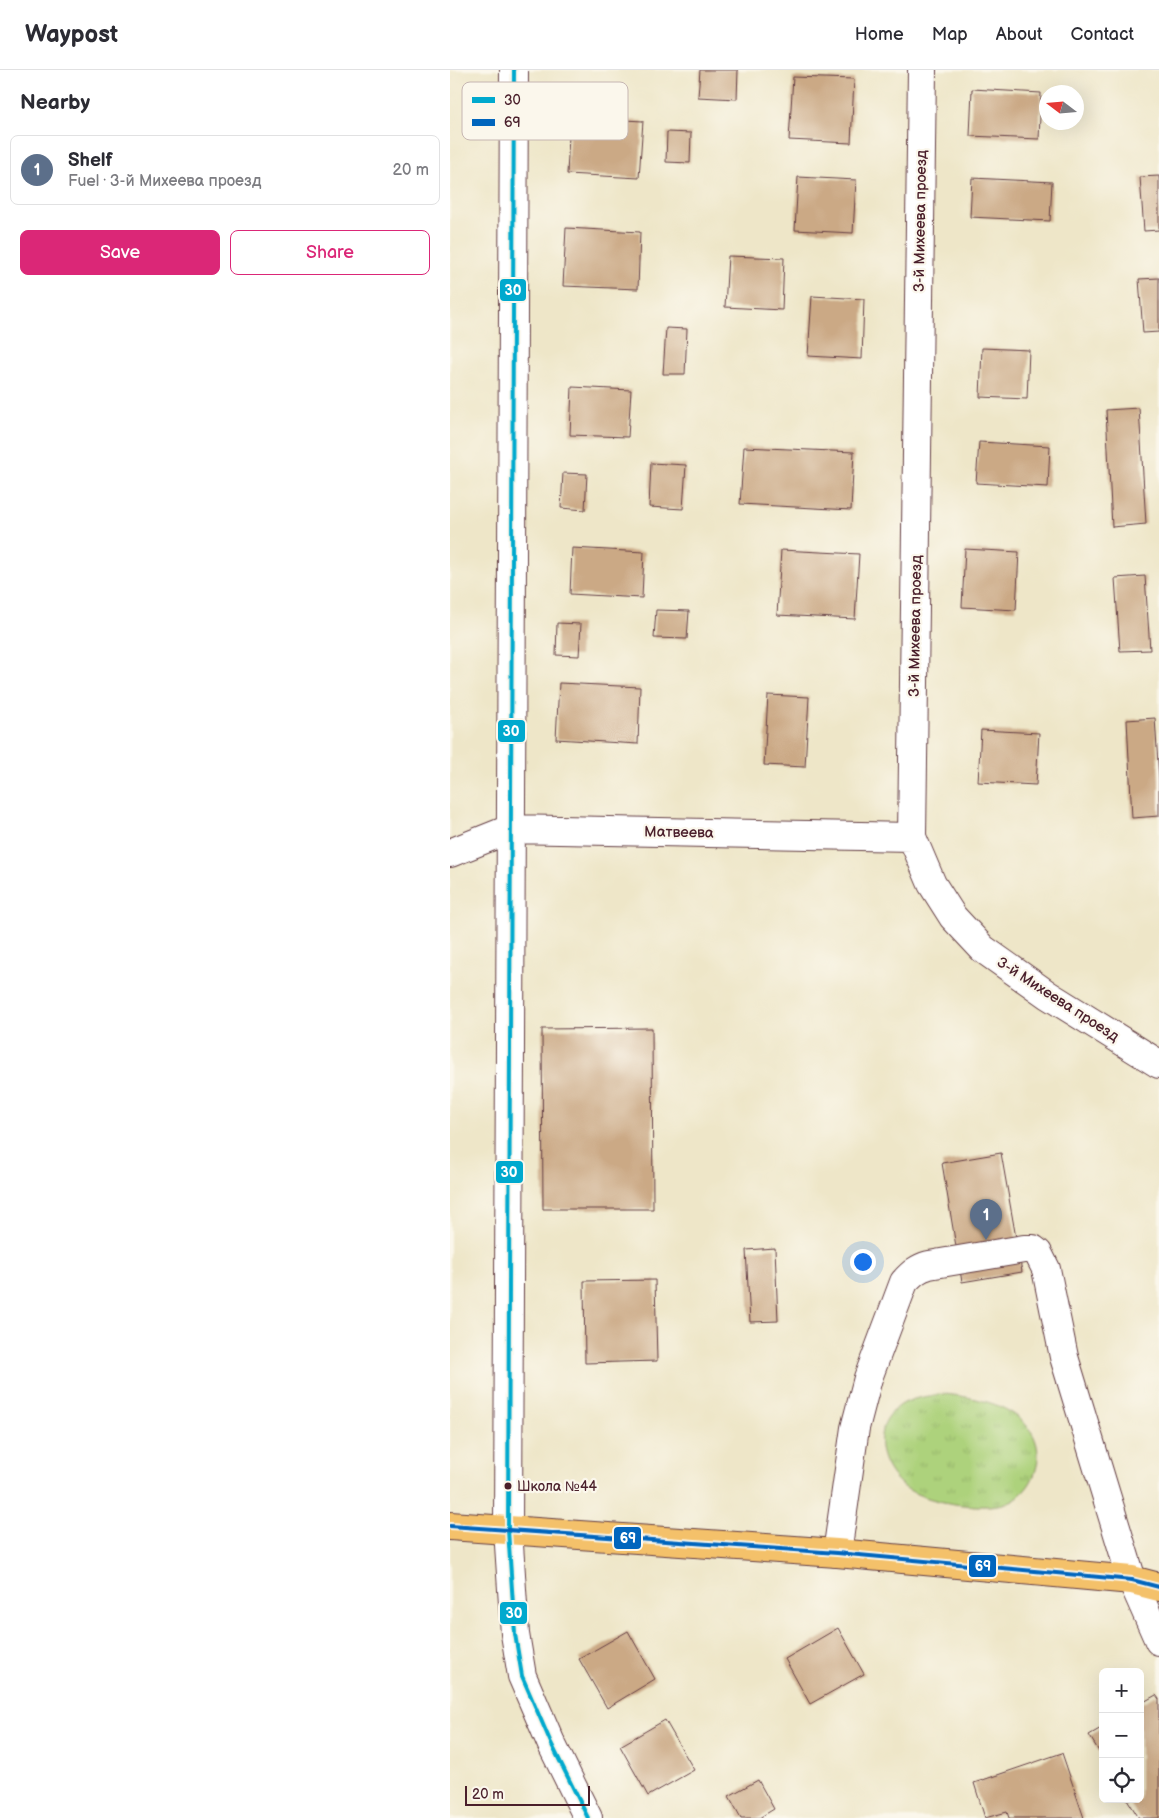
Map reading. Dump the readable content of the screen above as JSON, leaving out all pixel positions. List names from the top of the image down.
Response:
{
  "streets": {
    "street": ["3-й Михеева проезд", "Матвеева"]
  },
  "crossings": [
    ["3-й Михеева проезд", "Матвеева"]
  ],
  "places": ["Школа №44"],
  "lines": ["transit line 30", "transit line 69"],
  "legend": ["30", "69"],
  "scale_bar": "20 m",
  "north": "left",
  "page": {
    "header": "Waypost",
    "nav": [
      "Home",
      "Map",
      "About",
      "Contact"
    ],
    "heading": "Nearby",
    "list": [
      {
        "mark": "1",
        "name": "Shelf",
        "note": "Fuel · 3-й Михеева проезд",
        "value": "20 m"
      }
    ],
    "buttons": ["Save", "Share"],
    "pins": "1",
    "map_buttons": ["+", "−"],
    "scale": "20 m"
  }
}
